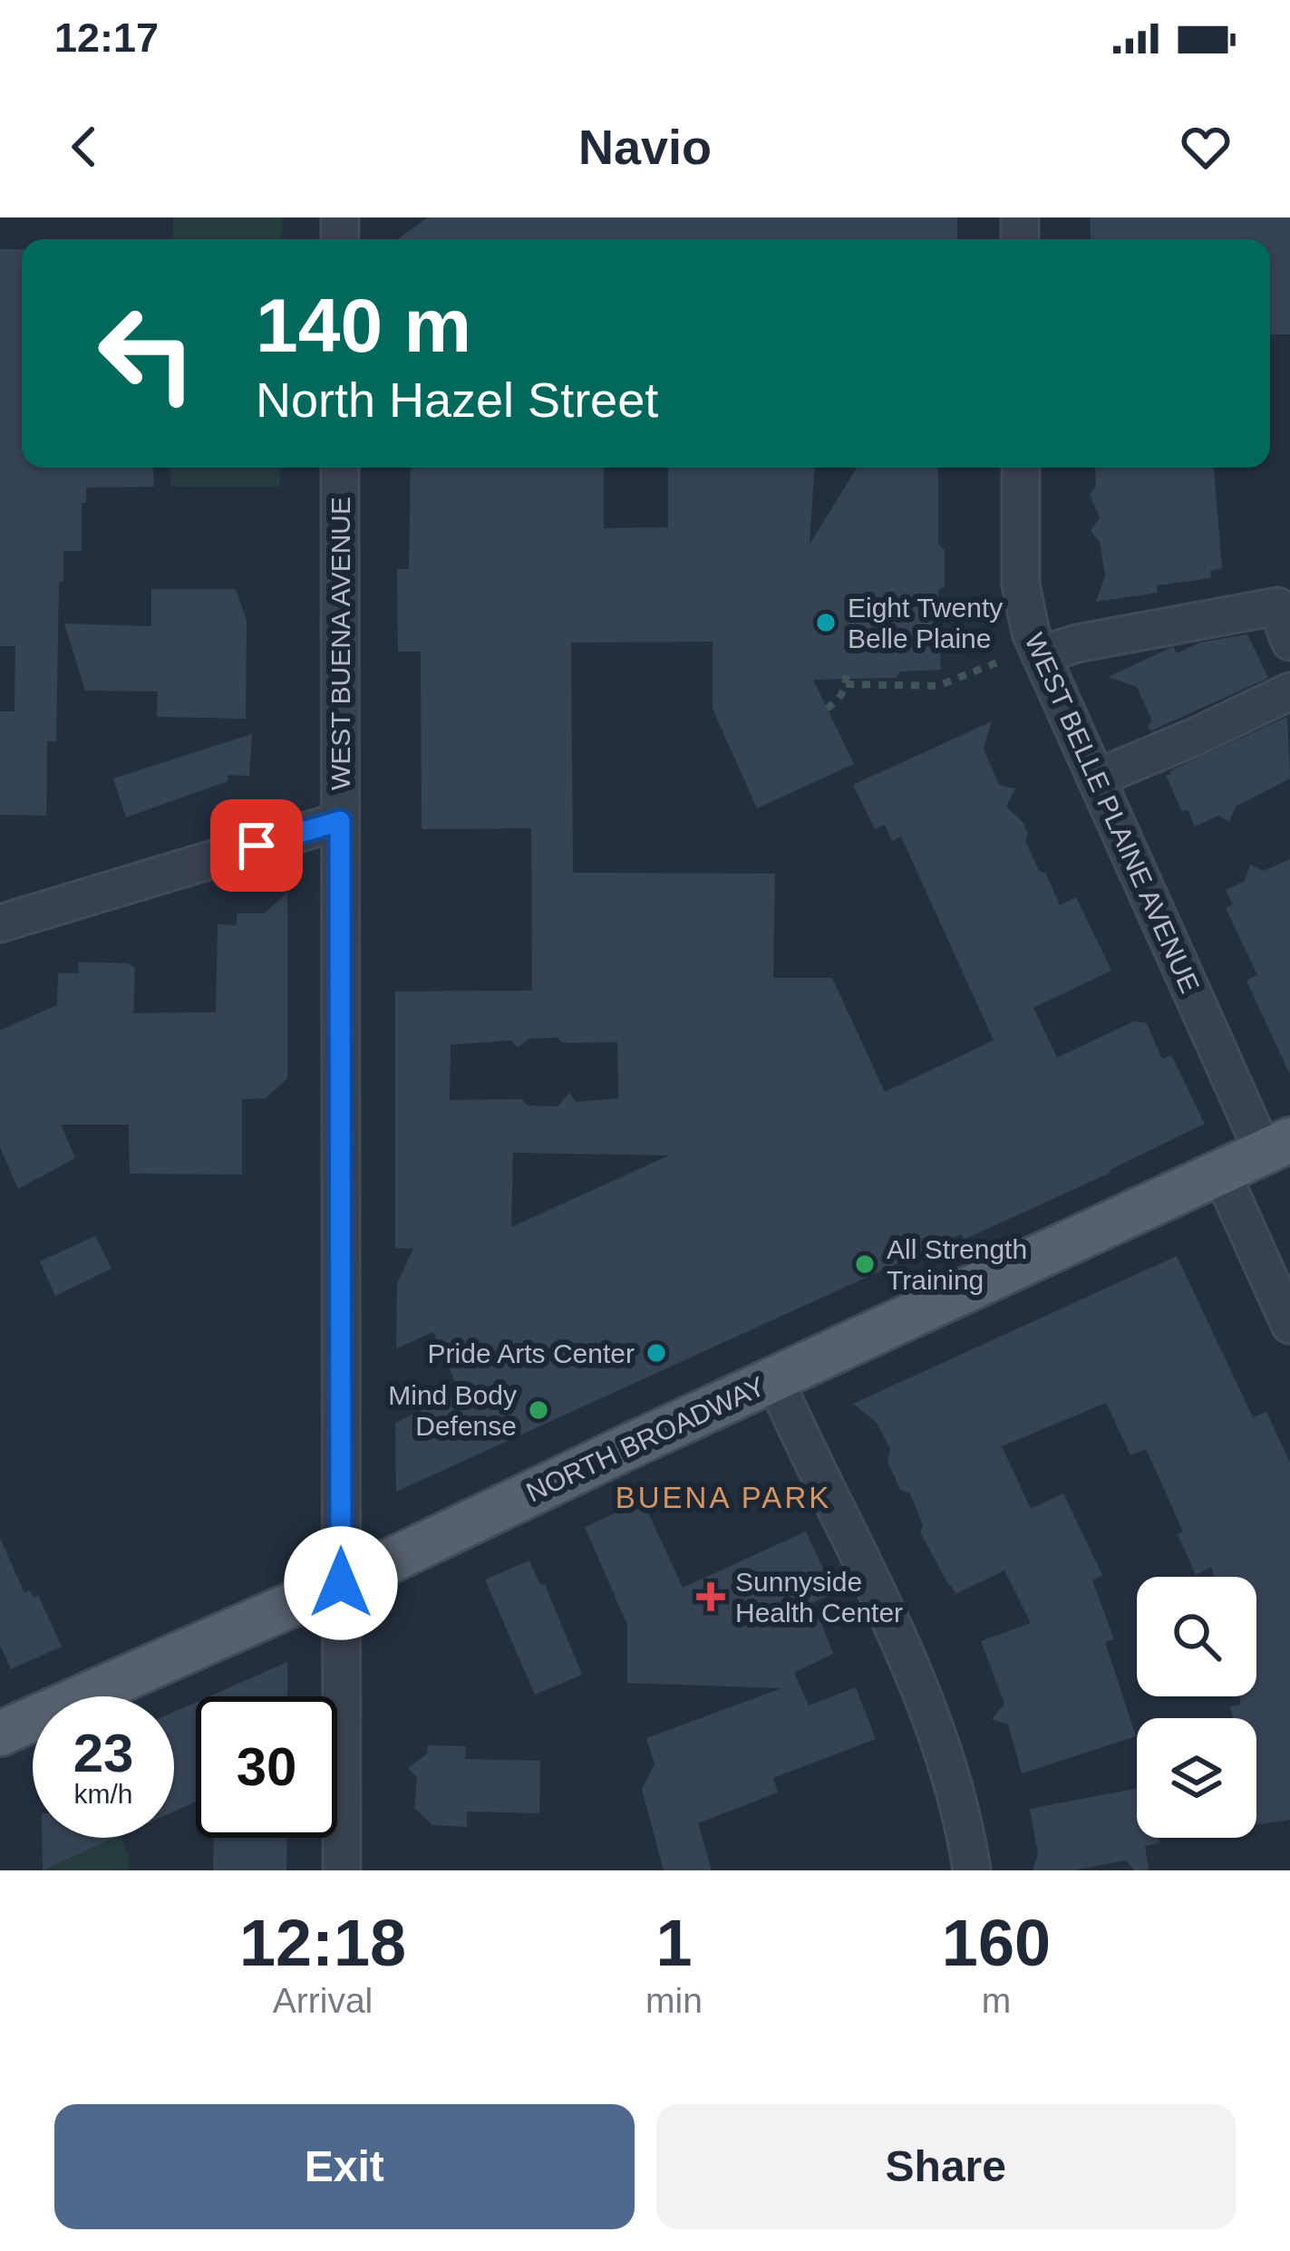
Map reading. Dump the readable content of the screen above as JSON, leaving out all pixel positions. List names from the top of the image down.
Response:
{
  "streets": {
    "main road": ["NORTH BROADWAY"],
    "street": ["WEST BUENA AVENUE", "WEST BELLE PLAINE AVENUE"]
  },
  "crossings": [
    ["WEST BUENA AVENUE", "NORTH BROADWAY"],
    ["WEST BELLE PLAINE AVENUE", "NORTH BROADWAY"]
  ],
  "districts": ["BUENA PARK"],
  "places": {
    "other": [
      "Eight Twenty Belle Plaine",
      "All Strength Training",
      "Pride Arts Center",
      "Mind Body Defense"
    ],
    "health": ["Sunnyside Health Center"]
  },
  "page": {
    "status": "12:17",
    "header": "Navio",
    "turn": ["140 m", "North Hazel Street"],
    "speed": "23 km/h",
    "limit": "30",
    "eta": [
      "12:18",
      "Arrival",
      "1",
      "min",
      "160",
      "m"
    ],
    "buttons": ["Exit", "Share"]
  }
}
